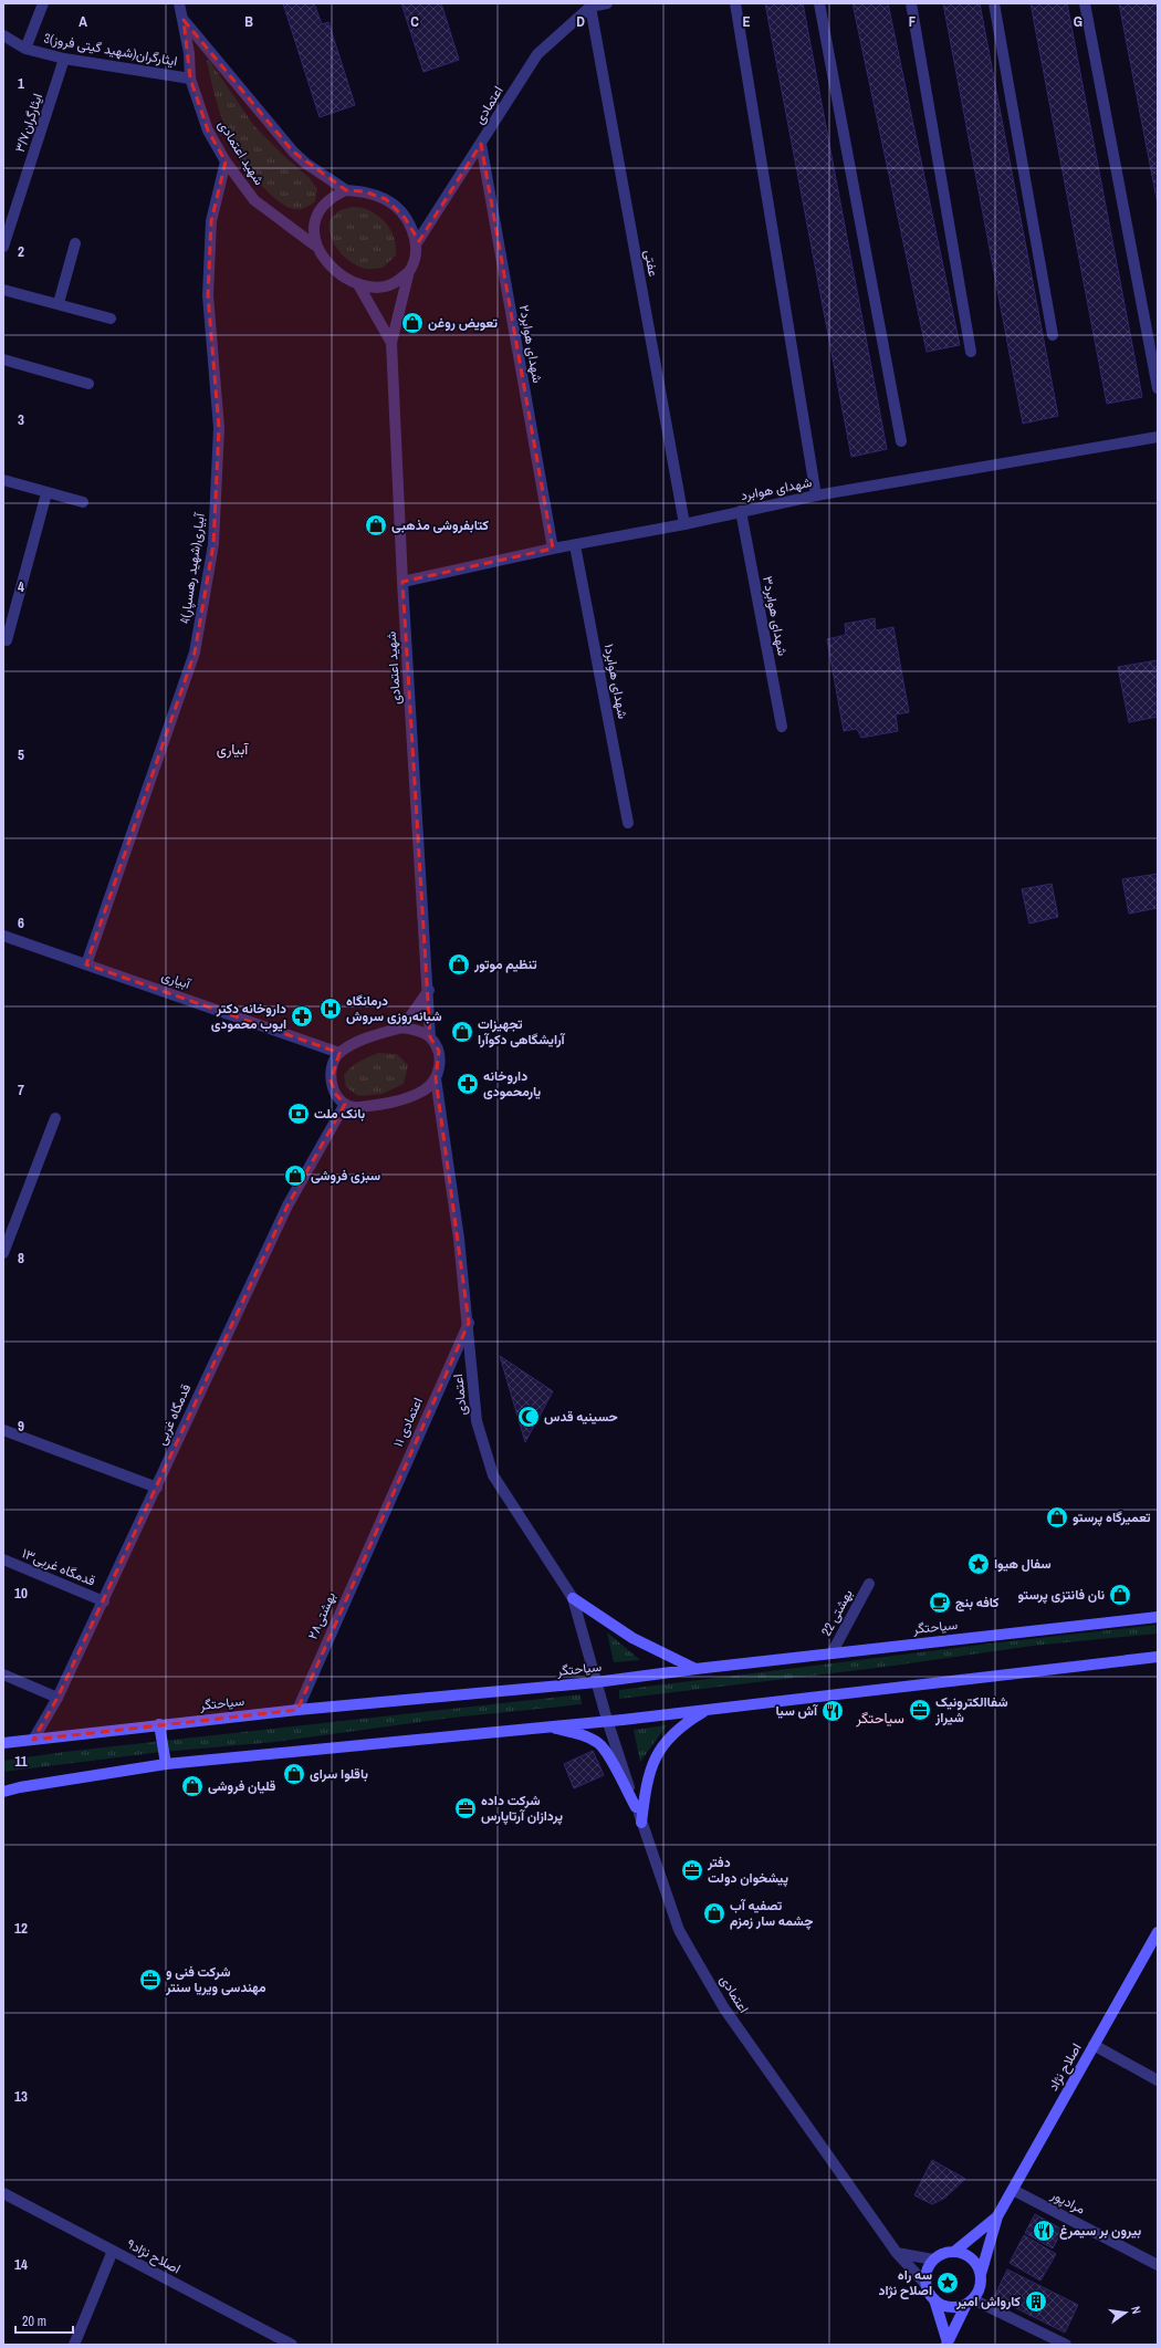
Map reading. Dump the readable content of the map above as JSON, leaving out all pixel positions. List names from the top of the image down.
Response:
{
  "streets": {
    "main road": ["سیاحتگر", "اصلاح نژاد"],
    "street": [
      "3ایثارگران(شهید گیتی فروز)",
      "اعتمادی",
      "ایثارگران۳/۷",
      "شهید اعتمادی",
      "عفتی",
      "شهدای هوابرد۲",
      "شهدای هوابرد",
      "4آبیاری(شهید رهسپار)",
      "۳شهدای هوابرد",
      "شهدای هوابرد۱",
      "آبیاری",
      "قدمگاه غربی",
      "۱۱ اعتمادی",
      "قدمگاه غربی۱۳",
      "22 بهشتی",
      "۲۸بهشتی",
      "مرادپور",
      "اصلاح نژاد۹"
    ]
  },
  "crossings": [
    ["3ایثارگران(شهید گیتی فروز)", "ایثارگران۳/۷"],
    ["3ایثارگران(شهید گیتی فروز)", "شهید اعتمادی"],
    ["اعتمادی", "شهید اعتمادی"],
    ["اعتمادی", "عفتی"],
    ["اعتمادی", "شهدای هوابرد۲"],
    ["اعتمادی", "آبیاری"],
    ["اعتمادی", "قدمگاه غربی"],
    ["اعتمادی", "۱۱ اعتمادی"],
    ["اعتمادی", "سیاحتگر"],
    ["شهید اعتمادی", "شهدای هوابرد"],
    ["شهید اعتمادی", "4آبیاری(شهید رهسپار)"],
    ["شهید اعتمادی", "آبیاری"],
    ["شهید اعتمادی", "قدمگاه غربی"],
    ["عفتی", "شهدای هوابرد"],
    ["شهدای هوابرد۲", "شهدای هوابرد"],
    ["شهدای هوابرد", "۳شهدای هوابرد"],
    ["شهدای هوابرد", "شهدای هوابرد۱"],
    ["4آبیاری(شهید رهسپار)", "آبیاری"],
    ["آبیاری", "قدمگاه غربی"],
    ["قدمگاه غربی", "قدمگاه غربی۱۳"],
    ["قدمگاه غربی", "سیاحتگر"],
    ["۱۱ اعتمادی", "۲۸بهشتی"],
    ["22 بهشتی", "سیاحتگر"],
    ["۲۸بهشتی", "سیاحتگر"],
    ["اصلاح نژاد", "مرادپور"]
  ],
  "districts": ["آبیاری", "سیاحتگر"],
  "places": {
    "shop": [
      "تعویض روغن",
      "کتابفروشی مذهبی",
      "تنظیم موتور",
      "تجهیزات آرایشگاهی دکوآرا",
      "سبزی فروشی",
      "تعمیرگاه پرستو",
      "نان فانتزی پرستو",
      "باقلوا سرای",
      "قلیان فروشی",
      "تصفیه آب چشمه سار زمزم"
    ],
    "hospital": ["درمانگاه شبانه‌روزی سروش"],
    "pharmacy": ["داروخانه دکتر ایوب محمودی", "داروخانه یارمحمودی"],
    "bank": ["بانک ملت"],
    "mosque": ["حسینیه قدس"],
    "place": ["سفال هیوا", "سه راه اصلاح نژاد"],
    "cafe": ["کافه بنج"],
    "office": [
      "شفاالکترونیک شیراز",
      "شرکت داده پردازان آرتاپارس",
      "دفتر پیشخوان دولت",
      "شرکت فنی و مهندسی ویریا سنتر"
    ],
    "restaurant": ["آش سیا", "بیرون بر سیمرغ"],
    "building": ["کارواش امیر"]
  },
  "scale_bar": "20 m",
  "north": "right",
  "grid": {
    "columns": [
      "A",
      "B",
      "C",
      "D",
      "E",
      "F",
      "G"
    ],
    "rows": [
      "1",
      "2",
      "3",
      "4",
      "5",
      "6",
      "7",
      "8",
      "9",
      "10",
      "11",
      "12",
      "13",
      "14"
    ]
  }
}
